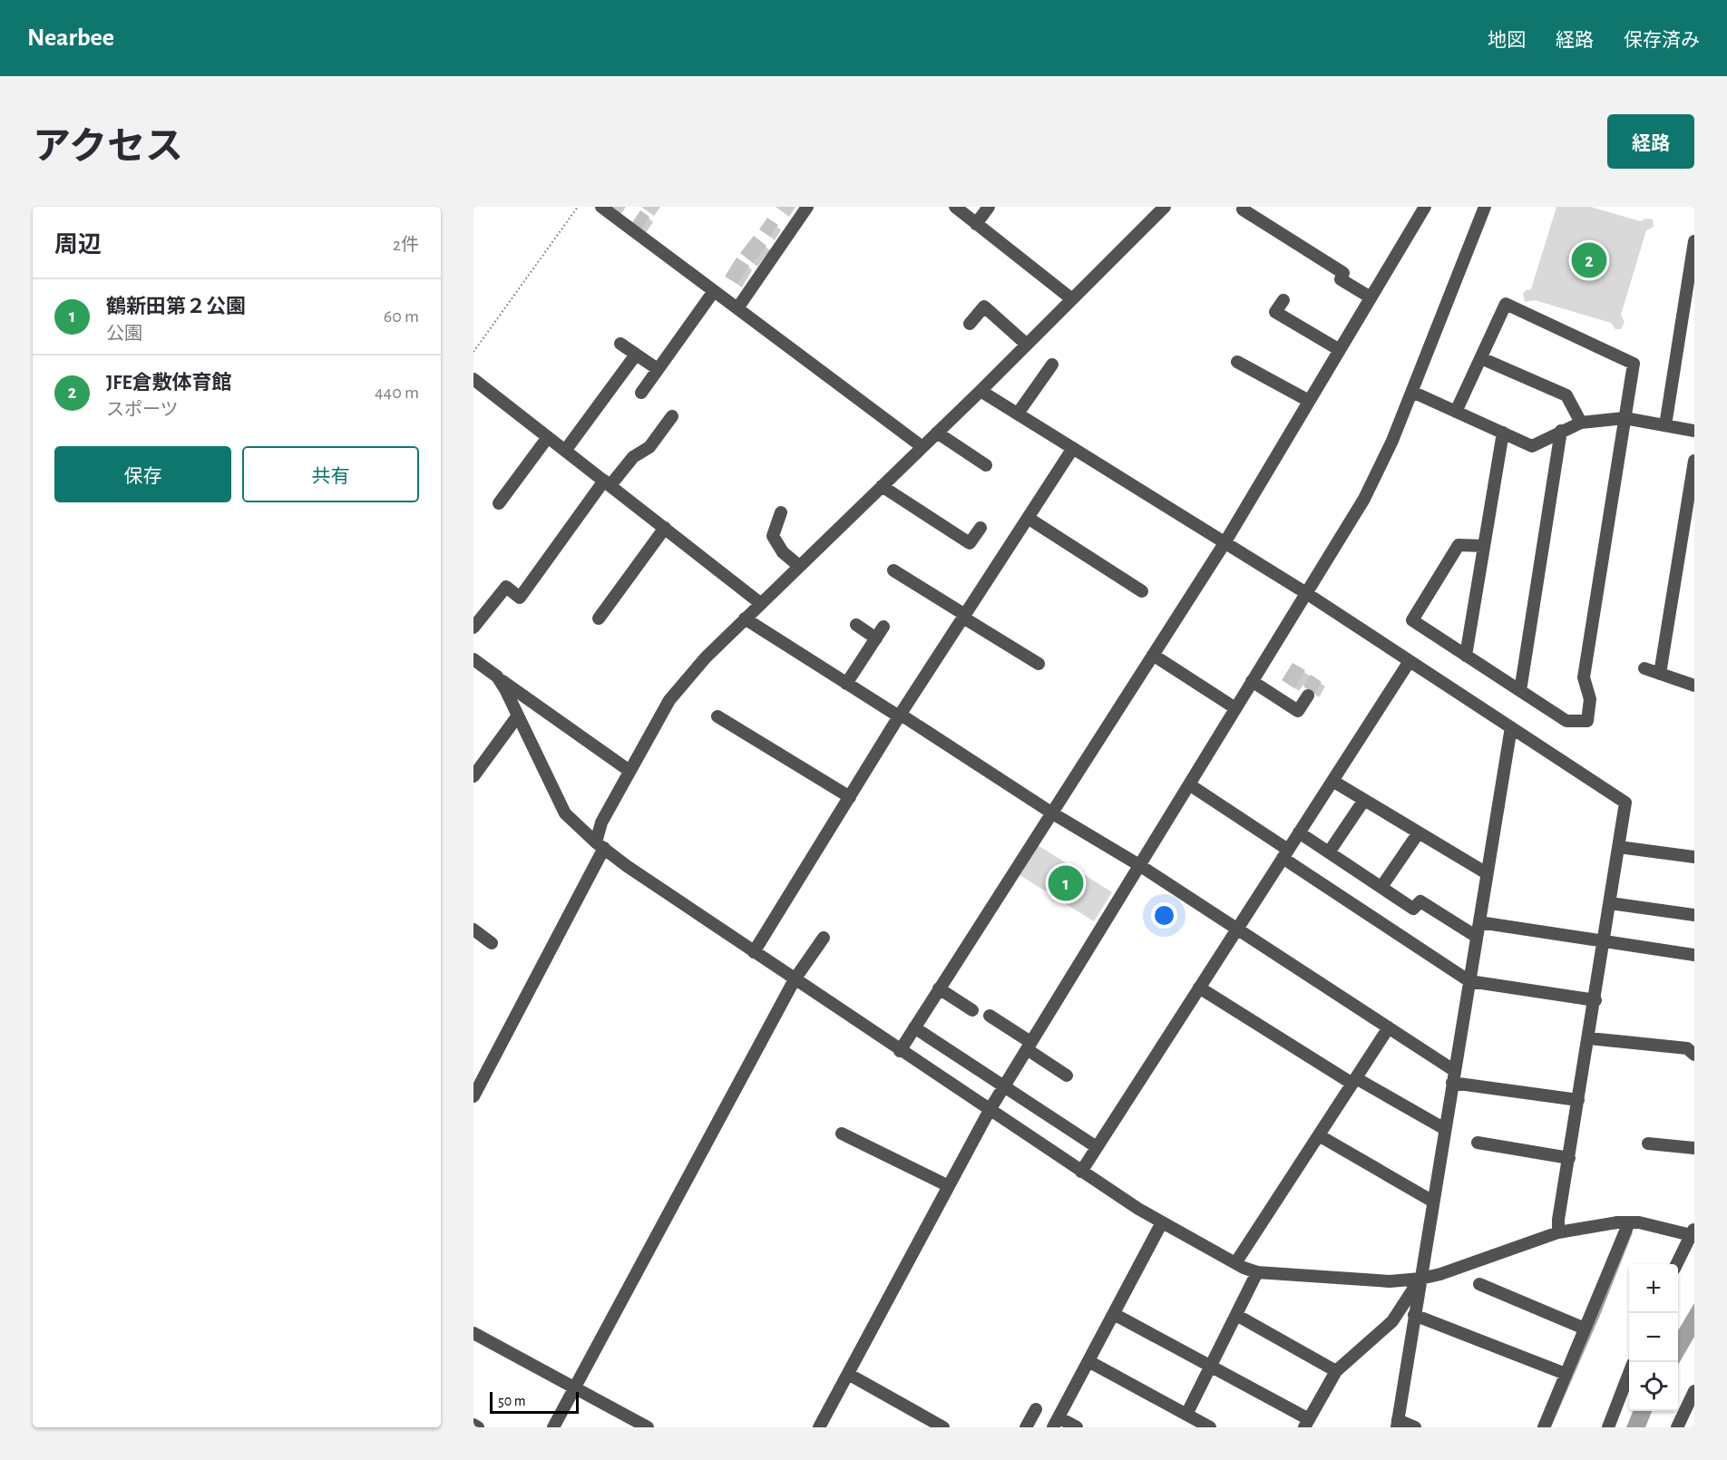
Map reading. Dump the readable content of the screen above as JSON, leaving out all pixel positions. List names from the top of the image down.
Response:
{
  "scale_bar": "50 m",
  "page": {
    "header": "Nearbee",
    "nav": ["地図", "経路", "保存済み"],
    "title": "アクセス",
    "buttons": [
      "経路",
      ["保存", "共有"]
    ],
    "heading": ["周辺", "2件"],
    "pins": ["2", "1"],
    "list": [
      {
        "mark": "1",
        "name": "鶴新田第２公園",
        "note": "公園",
        "value": "60 m"
      },
      {
        "mark": "2",
        "name": "JFE倉敷体育館",
        "note": "スポーツ",
        "value": "440 m"
      }
    ],
    "map_buttons": ["+", "−"],
    "scale": "50 m"
  }
}
